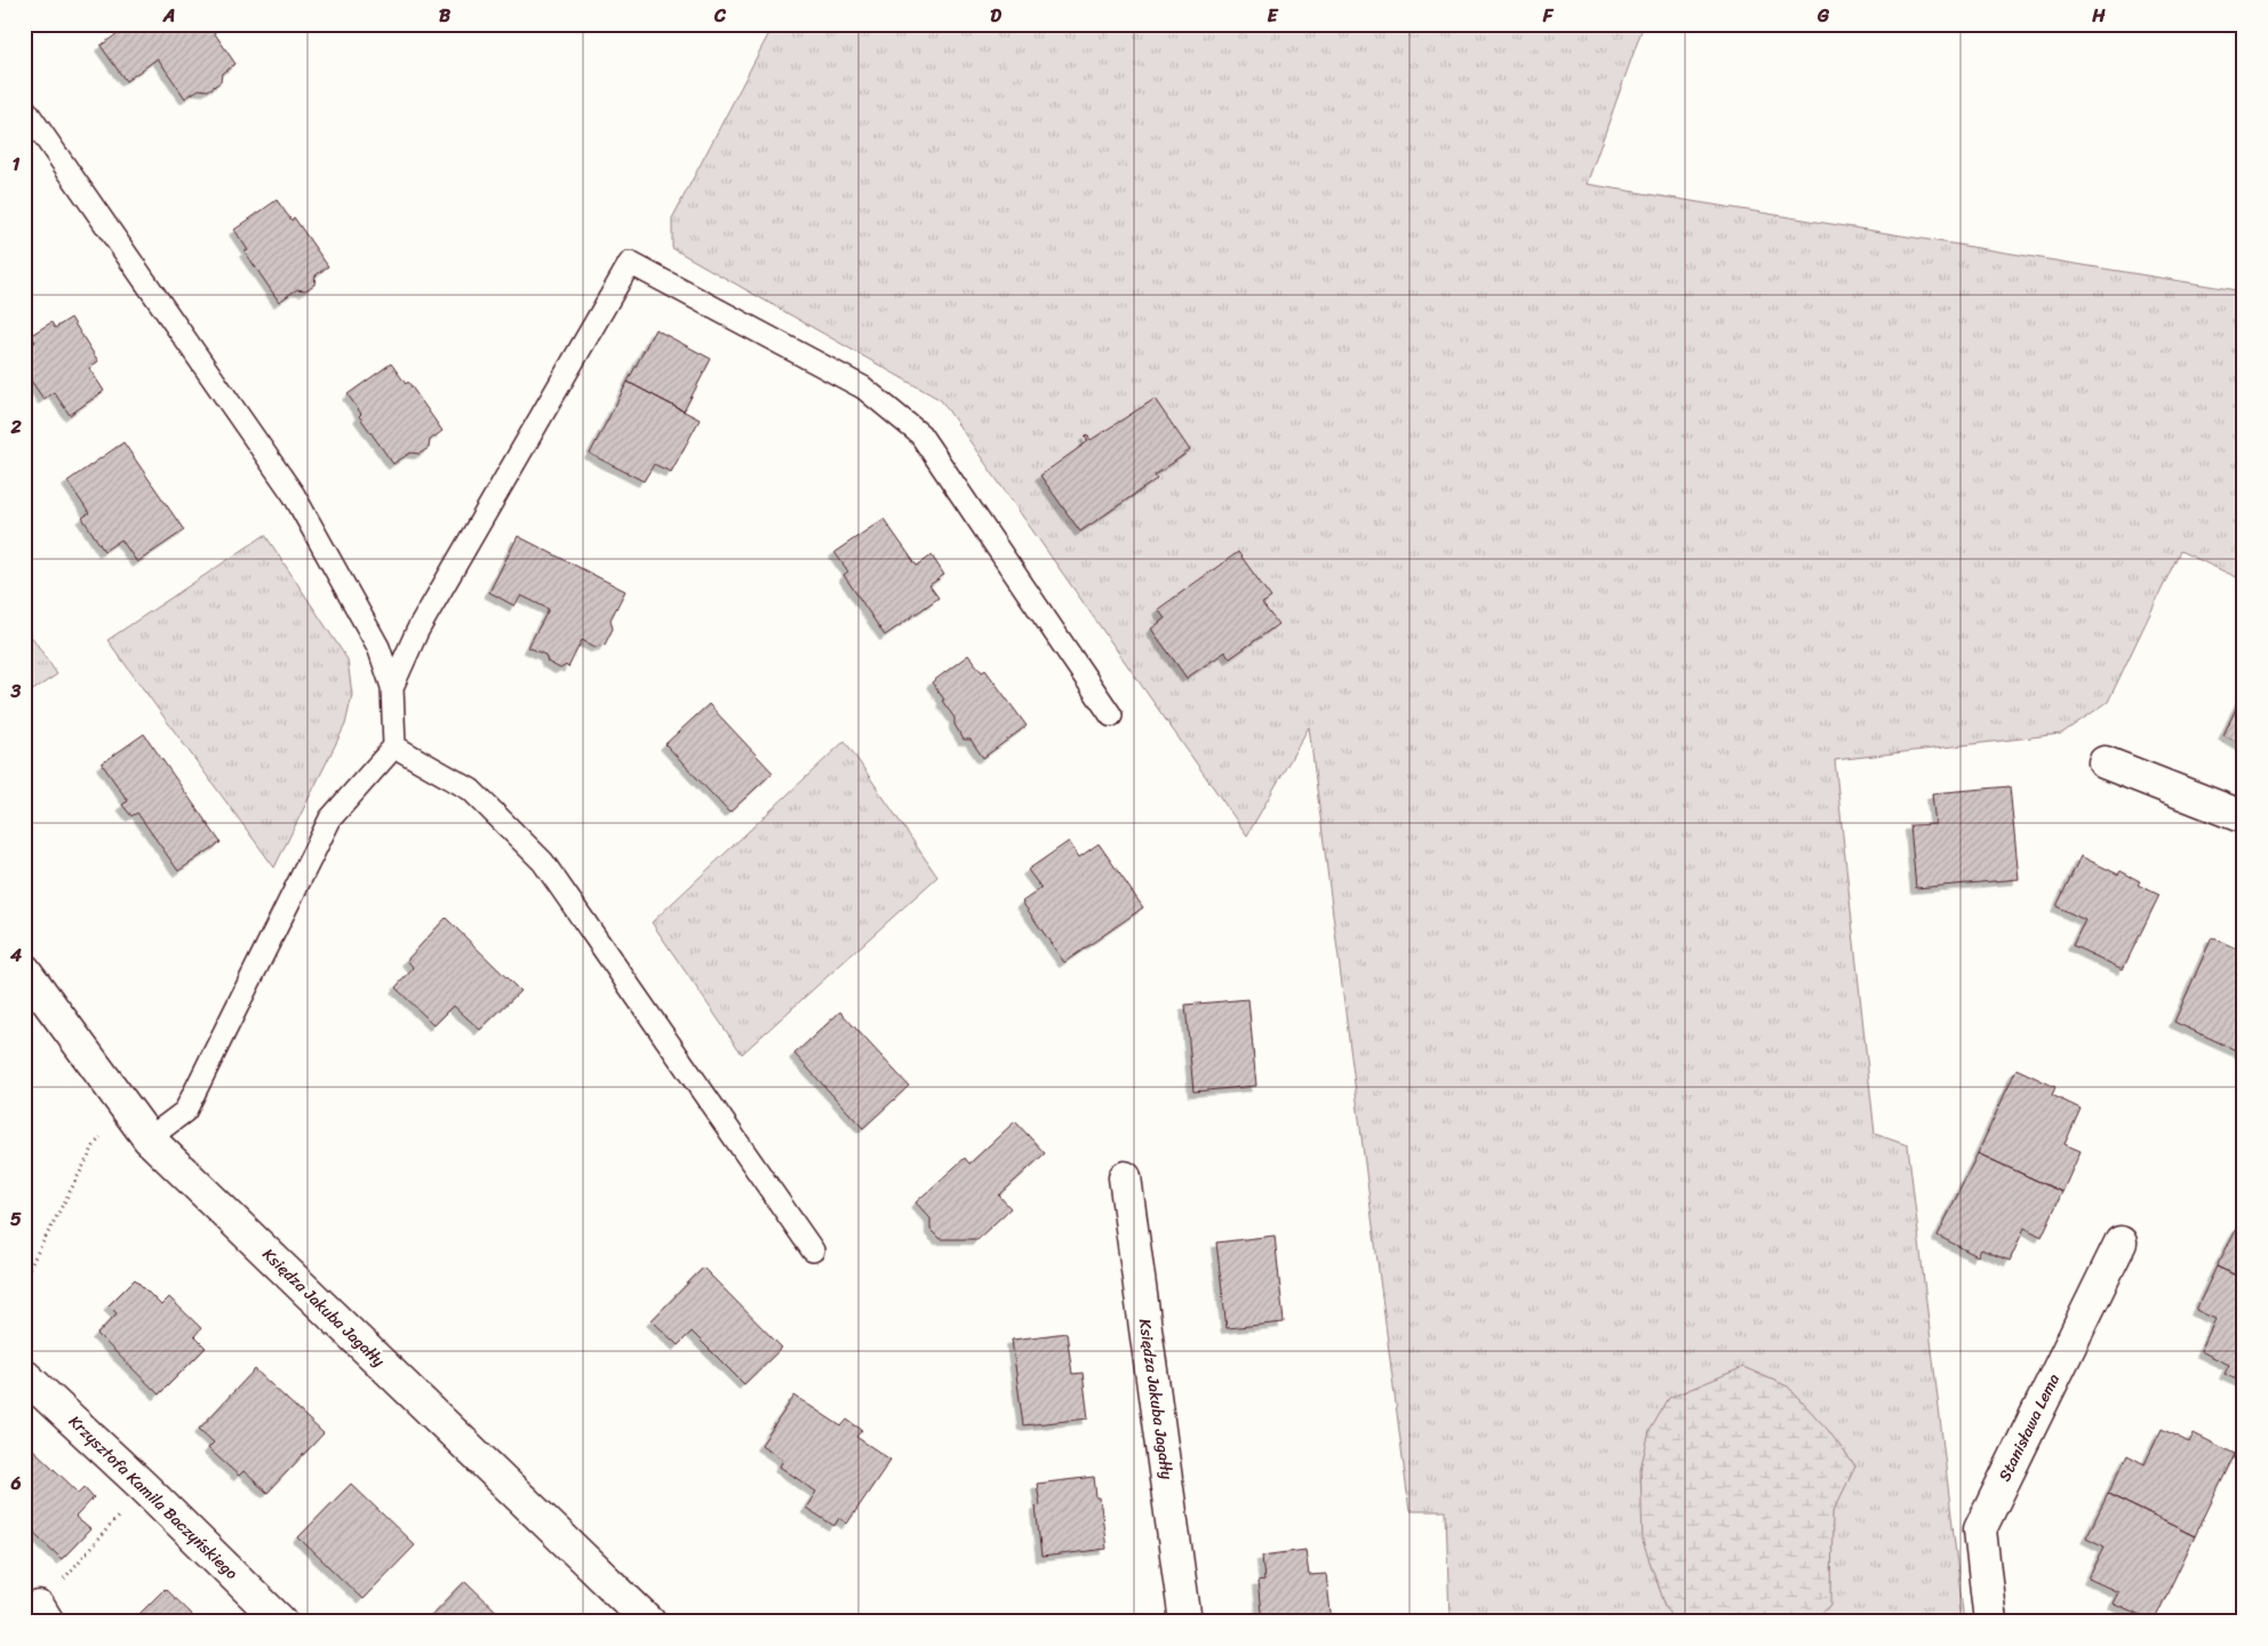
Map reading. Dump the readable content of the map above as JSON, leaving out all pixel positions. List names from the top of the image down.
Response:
{
  "streets": {
    "street": ["Księdza Jakuba Jagałły", "Stanisława Lema", "Krzysztofa Kamila Baczyńskiego"]
  },
  "grid": {
    "columns": [
      "A",
      "B",
      "C",
      "D",
      "E",
      "F",
      "G",
      "H"
    ],
    "rows": [
      "1",
      "2",
      "3",
      "4",
      "5",
      "6"
    ]
  }
}
